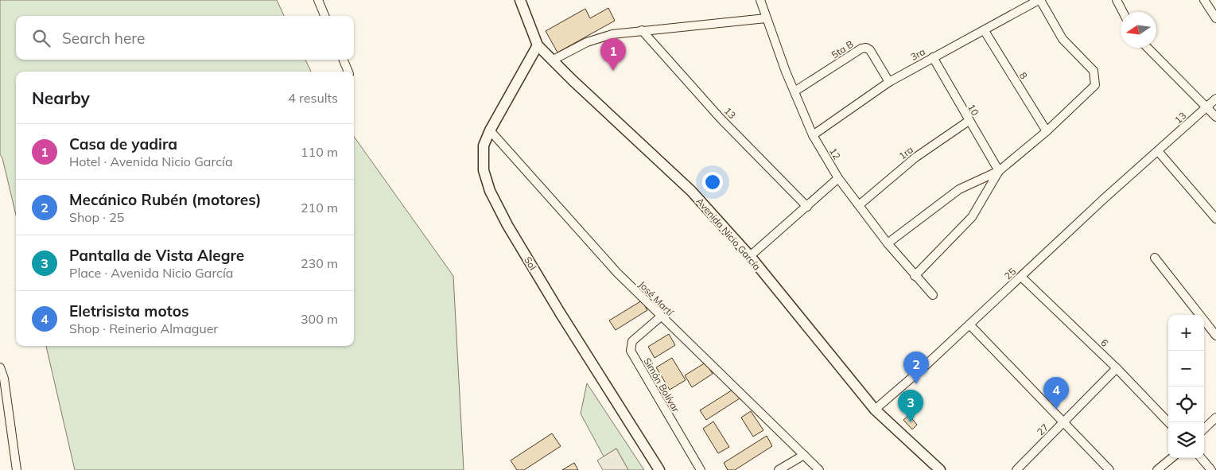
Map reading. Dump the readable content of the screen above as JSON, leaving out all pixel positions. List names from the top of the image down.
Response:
{
  "streets": {
    "street": [
      "5ta B",
      "3ra",
      "8",
      "10",
      "13",
      "1ra",
      "12",
      "Avenida Nicio García",
      "Sol",
      "25",
      "José Martí",
      "6",
      "Simón Bolívar",
      "27"
    ]
  },
  "crossings": [
    ["5ta B", "3ra"],
    ["5ta B", "12"],
    ["3ra", "8"],
    ["3ra", "10"],
    ["3ra", "12"],
    ["10", "1ra"],
    ["13", "25"],
    ["1ra", "12"],
    ["Avenida Nicio García", "Sol"],
    ["Avenida Nicio García", "25"],
    ["Sol", "José Martí"],
    ["25", "6"],
    ["José Martí", "Simón Bolívar"],
    ["6", "27"]
  ],
  "north": "left",
  "page": {
    "search": "Search here",
    "pins": [
      "1",
      "2",
      "4",
      "3"
    ],
    "heading": ["Nearby", "4 results"],
    "list": [
      {
        "mark": "1",
        "name": "Casa de yadira",
        "note": "Hotel · Avenida Nicio García",
        "value": "110 m"
      },
      {
        "mark": "2",
        "name": "Mecánico Rubén (motores)",
        "note": "Shop · 25",
        "value": "210 m"
      },
      {
        "mark": "3",
        "name": "Pantalla de Vista Alegre",
        "note": "Place · Avenida Nicio García",
        "value": "230 m"
      },
      {
        "mark": "4",
        "name": "Eletrisista motos",
        "note": "Shop · Reinerio Almaguer",
        "value": "300 m"
      }
    ],
    "map_buttons": ["+", "−"]
  }
}
